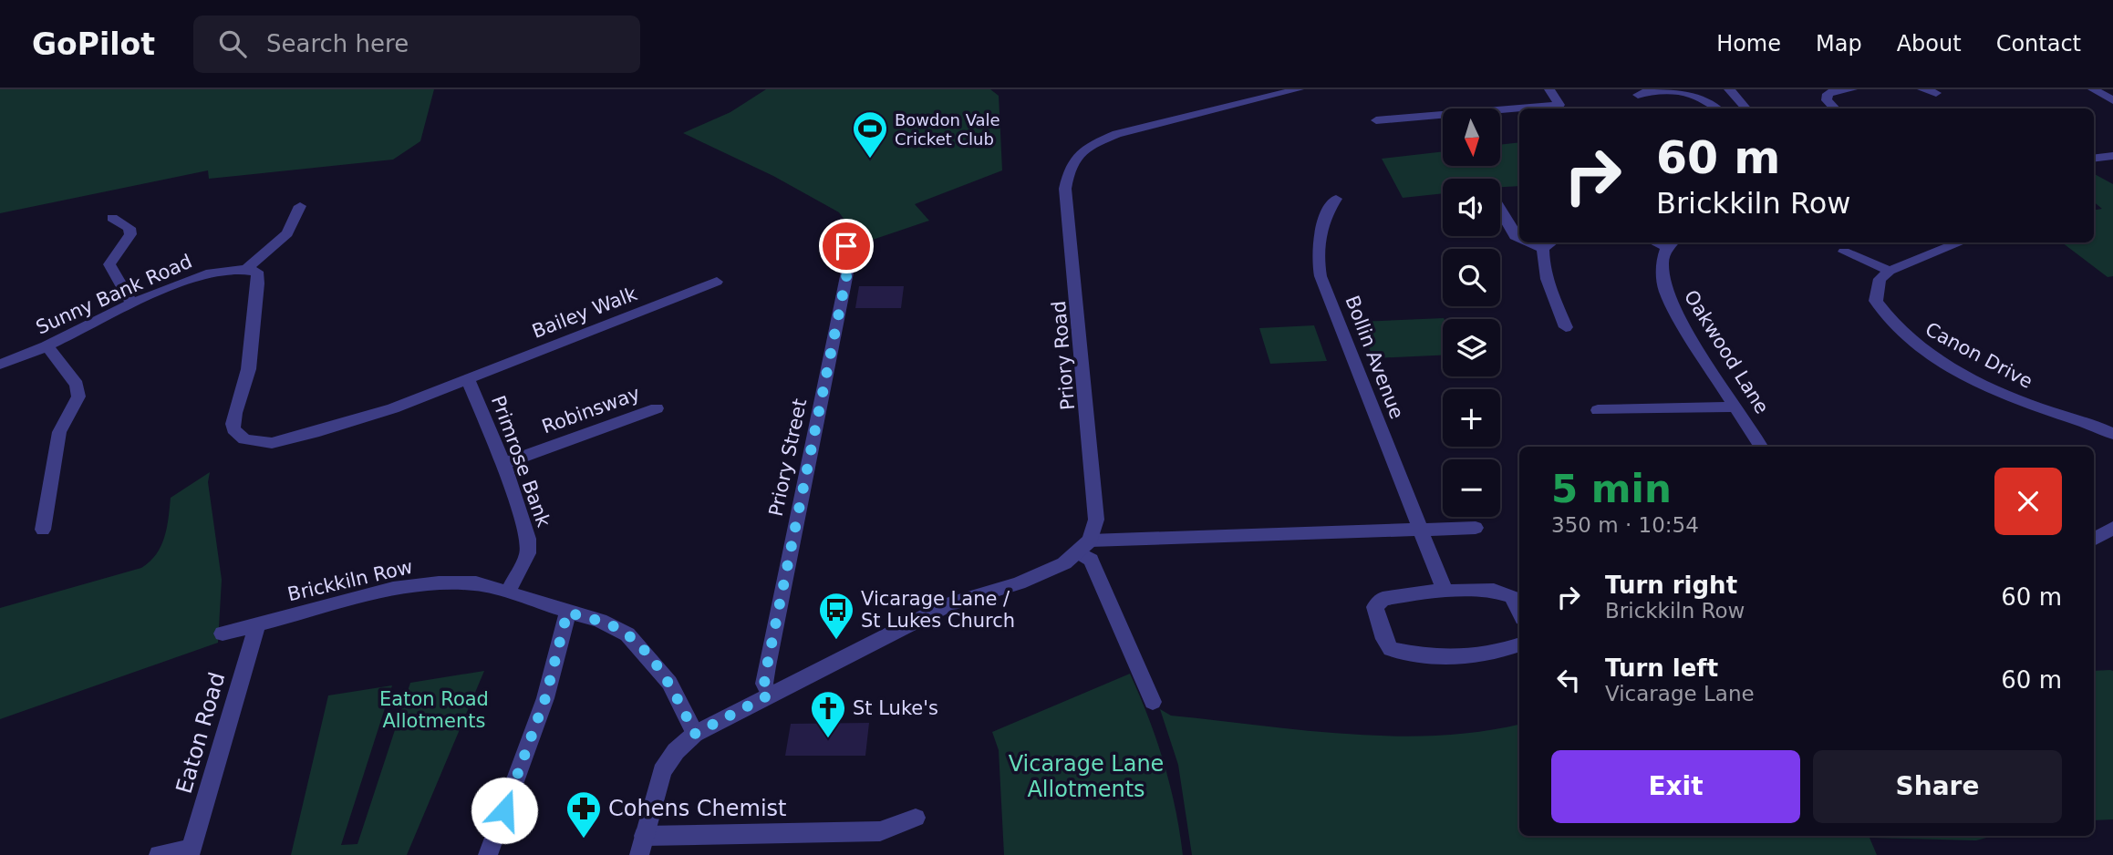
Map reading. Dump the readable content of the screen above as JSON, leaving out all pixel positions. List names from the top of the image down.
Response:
{
  "streets": {
    "street": [
      "Sunny Bank Road",
      "Bailey Walk",
      "Oakwood Lane",
      "Priory Road",
      "Canon Drive",
      "Bollin Avenue",
      "Robinsway",
      "Priory Street",
      "Primrose Bank",
      "Brickkiln Row",
      "Eaton Road"
    ]
  },
  "crossings": [
    ["Bailey Walk", "Primrose Bank"],
    ["Robinsway", "Primrose Bank"],
    ["Primrose Bank", "Brickkiln Row"],
    ["Brickkiln Row", "Eaton Road"]
  ],
  "parks": ["Eaton Road Allotments", "Vicarage Lane Allotments"],
  "places": {
    "sports": ["Bowdon Vale Cricket Club"],
    "bus stop": ["Vicarage Lane / St Lukes Church"],
    "church": ["St Luke's"],
    "pharmacy": ["Cohens Chemist"]
  },
  "north": "bottom",
  "page": {
    "header": "GoPilot",
    "search": "Search here",
    "nav": [
      "Home",
      "Map",
      "About",
      "Contact"
    ],
    "map_buttons": ["+", "−"],
    "turn": ["60 m", "Brickkiln Row"],
    "heading": ["5 min", "350 m · 10:54"],
    "list": [
      {
        "name": "Turn right",
        "note": "Brickkiln Row",
        "value": "60 m"
      },
      {
        "name": "Turn left",
        "note": "Vicarage Lane",
        "value": "60 m"
      }
    ],
    "buttons": ["Exit", "Share"]
  }
}
